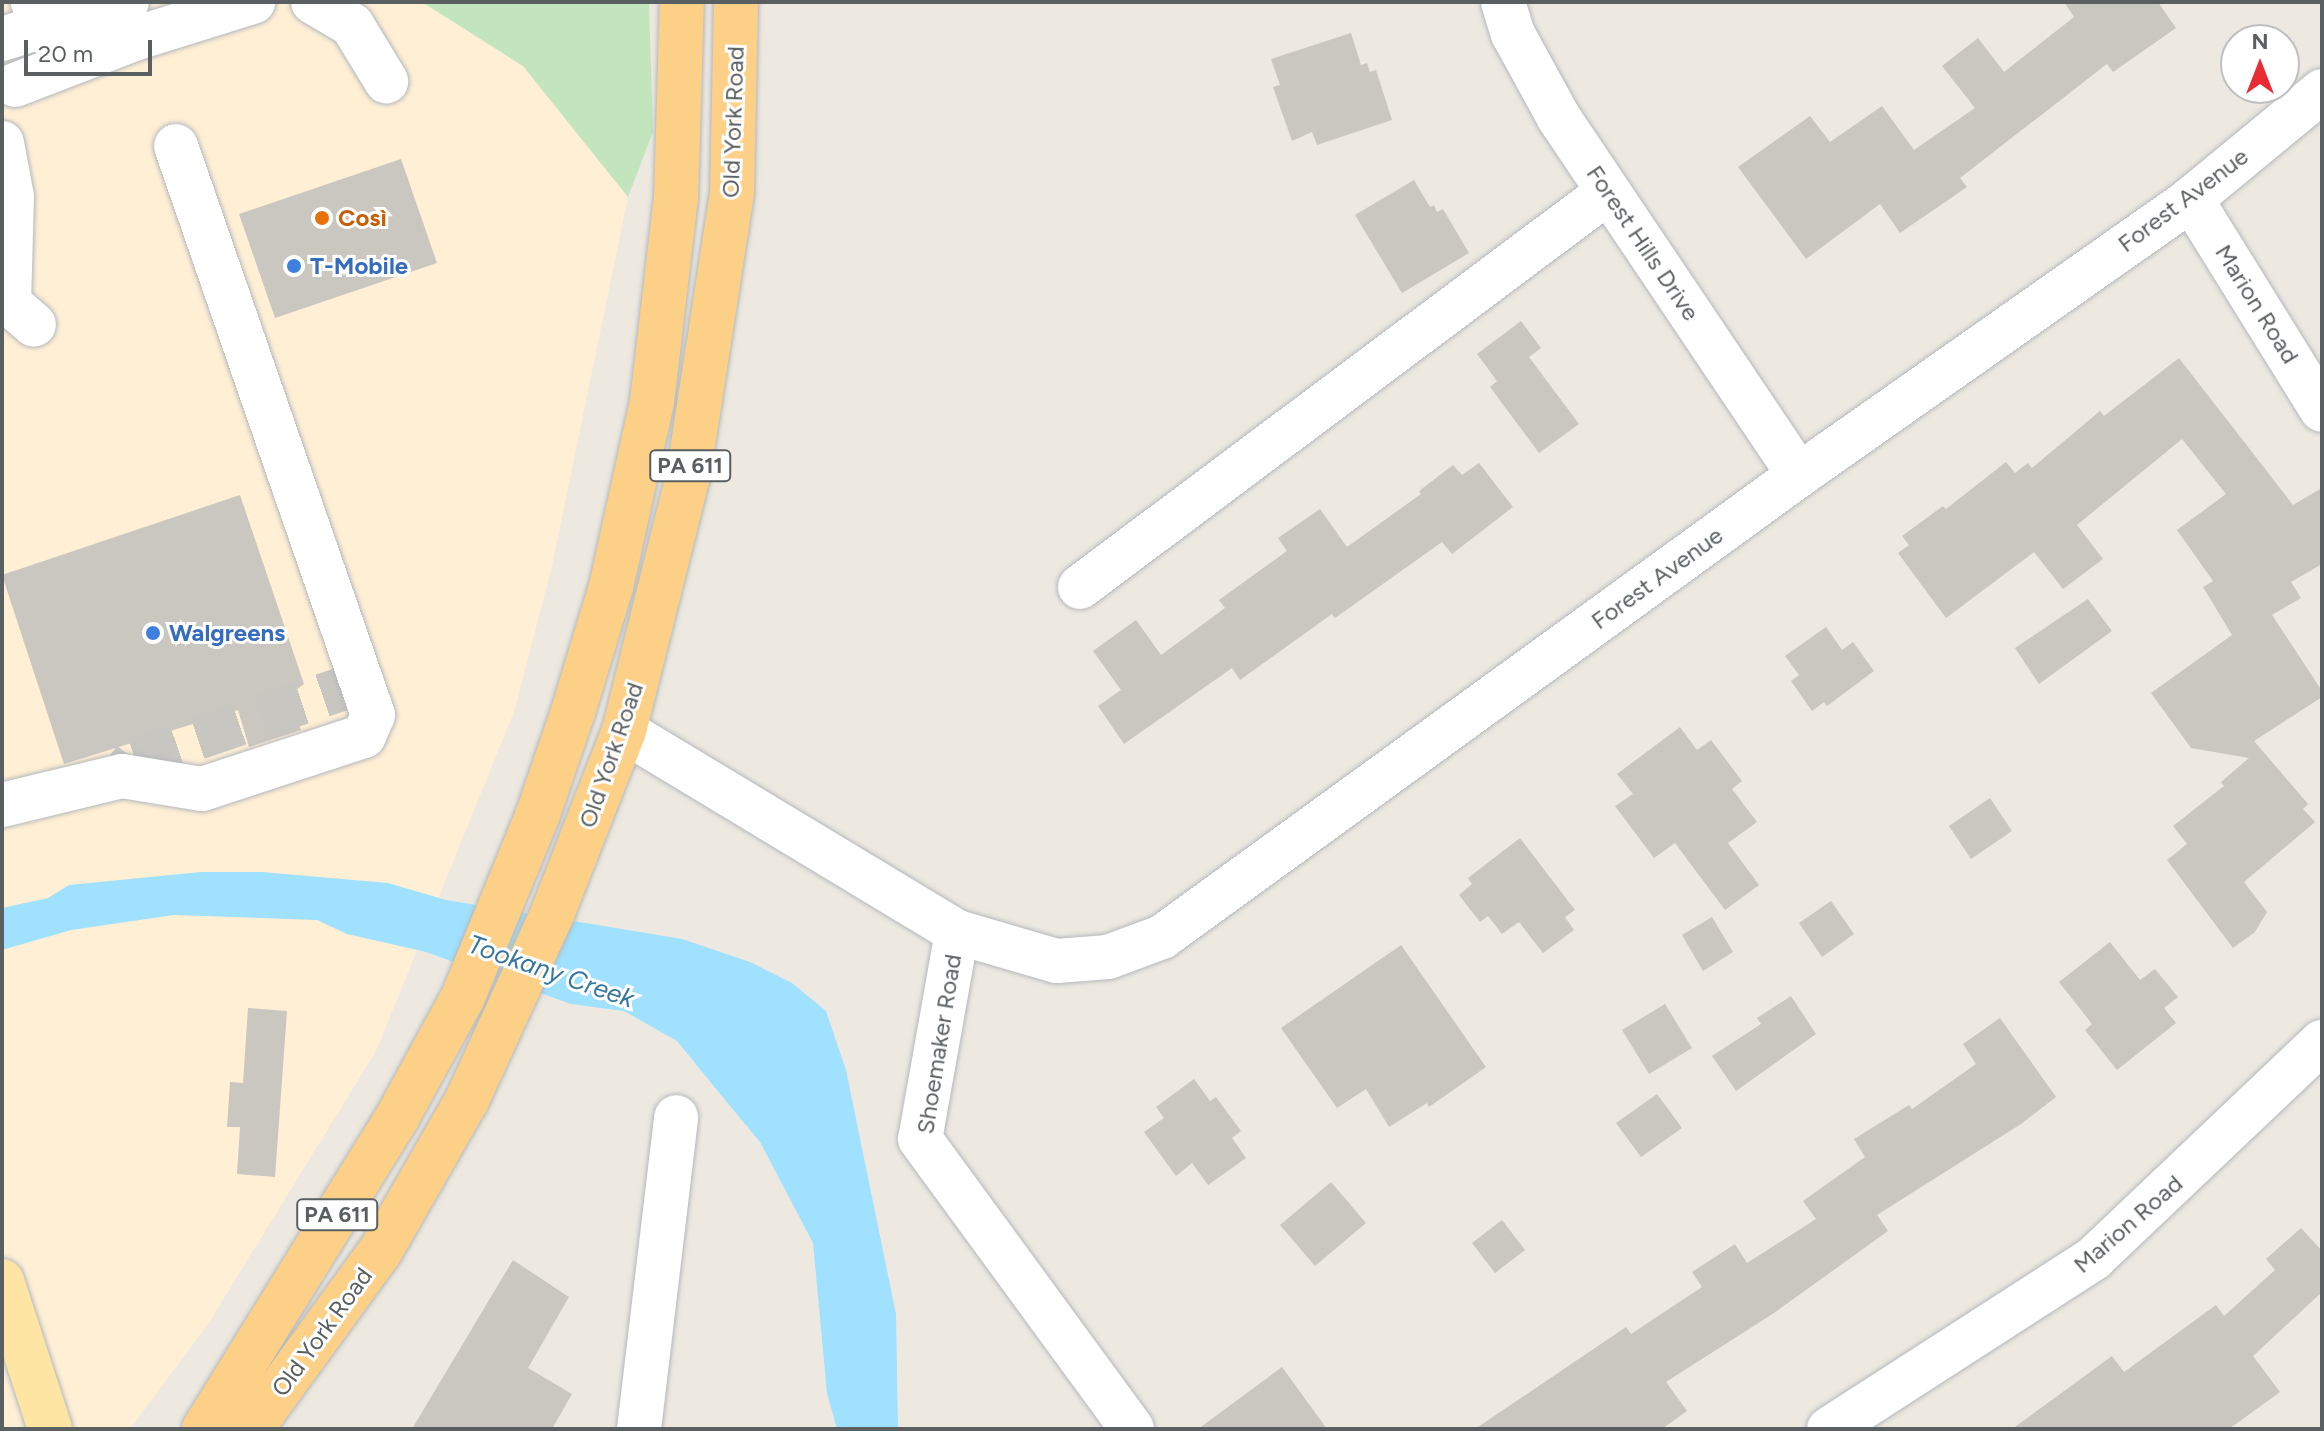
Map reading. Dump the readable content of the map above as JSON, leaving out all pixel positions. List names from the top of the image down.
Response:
{
  "streets": {
    "highway": ["Old York Road", "PA 611"],
    "street": [
      "Forest Avenue",
      "Forest Hills Drive",
      "Marion Road",
      "Shoemaker Road"
    ]
  },
  "crossings": [
    ["Old York Road", "Shoemaker Road"],
    ["Forest Avenue", "Forest Hills Drive"],
    ["Forest Avenue", "Marion Road"],
    ["Forest Avenue", "Shoemaker Road"]
  ],
  "water": ["Tookany Creek"],
  "places": ["Così", "T-Mobile", "Walgreens"],
  "scale_bar": "20 m",
  "north": "top"
}
